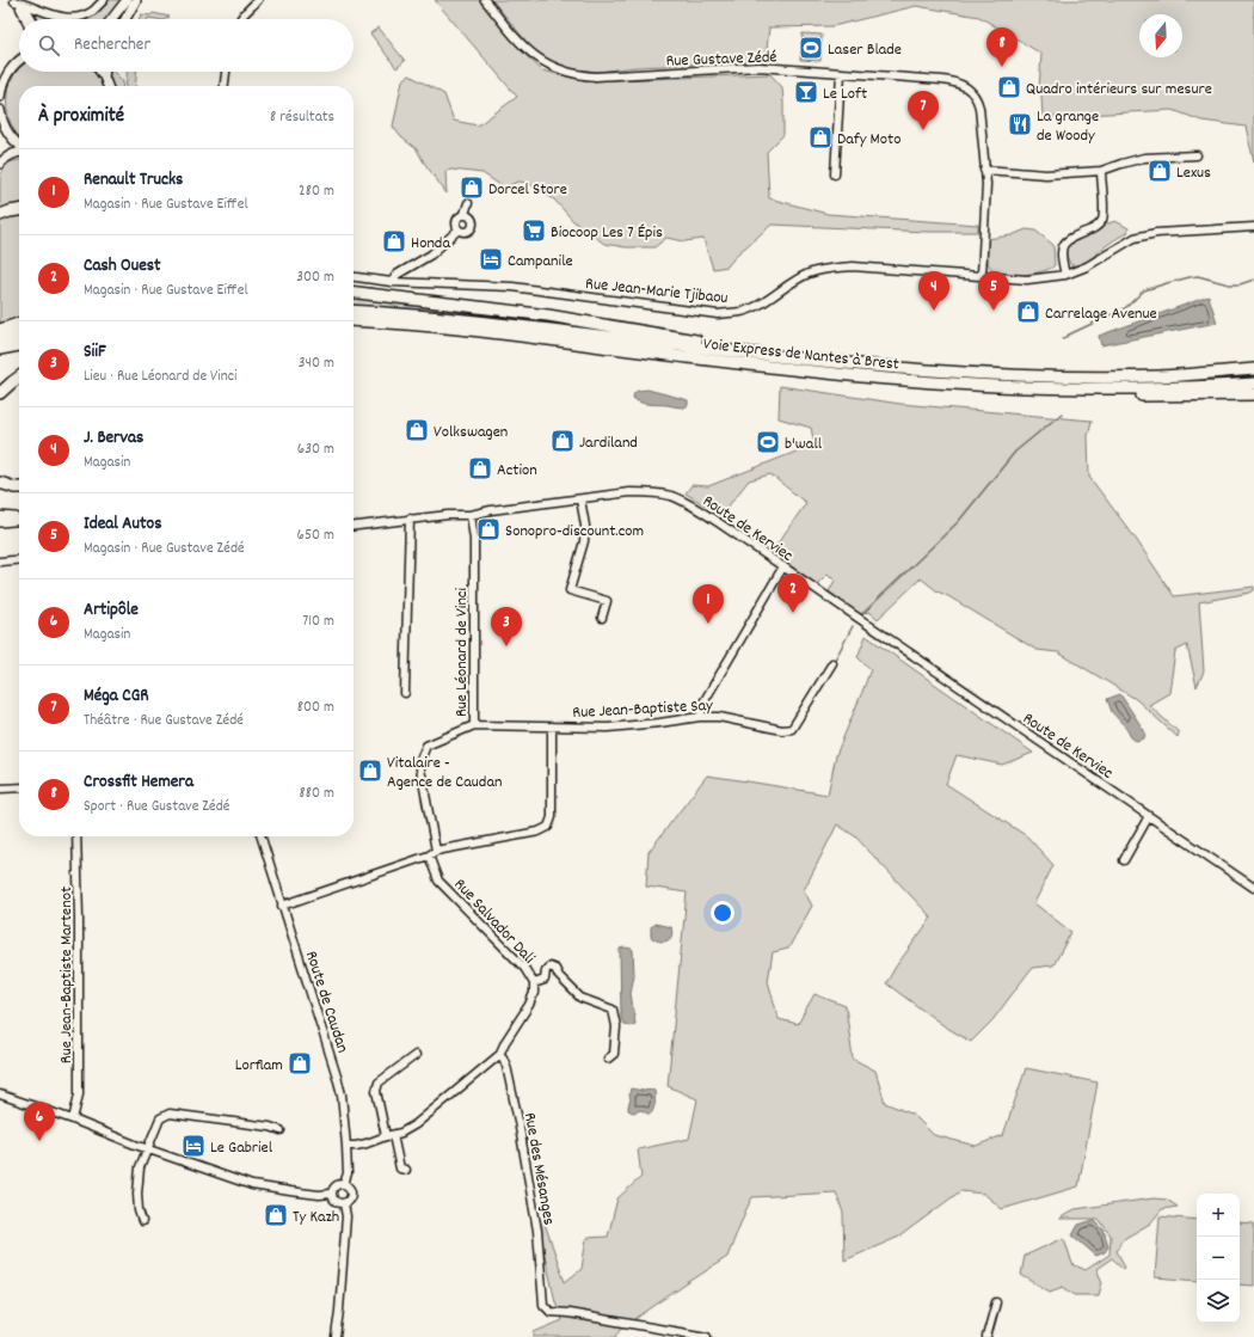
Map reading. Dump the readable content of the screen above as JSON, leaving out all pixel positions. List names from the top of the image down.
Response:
{
  "streets": {
    "highway": ["Voie Express de Nantes à Brest"],
    "street": [
      "Rue Gustave Zédé",
      "Rue Jean-Marie Tjibaou",
      "Route de Kerviec",
      "Rue Léonard de Vinci",
      "Rue Jean-Baptiste Say",
      "Rue Salvador Dali",
      "Rue Jean-Baptiste Martenot",
      "Route de Caudan",
      "Rue des Mésanges"
    ]
  },
  "crossings": [
    ["Rue Gustave Zédé", "Rue Jean-Marie Tjibaou"],
    ["Route de Kerviec", "Rue Léonard de Vinci"],
    ["Rue Léonard de Vinci", "Rue Jean-Baptiste Say"],
    ["Rue Salvador Dali", "Rue des Mésanges"]
  ],
  "places": {
    "sports": ["Laser Blade", "b'wall"],
    "shop": [
      "Quadro intérieurs sur mesure",
      "Dafy Moto",
      "Lexus",
      "Dorcel Store",
      "Honda",
      "Carrelage Avenue",
      "Volkswagen",
      "Jardiland",
      "Action",
      "Sonopro-discount.com",
      "Vitalaire - Agence de Caudan",
      "Lorflam",
      "Ty Kazh"
    ],
    "bar": ["Le Loft"],
    "restaurant": ["La grange de Woody"],
    "supermarket": ["Biocoop Les 7 Épis"],
    "hotel": ["Campanile", "Le Gabriel"]
  },
  "north": "bottom",
  "page": {
    "search": "Rechercher",
    "pins": [
      "8",
      "7",
      "4",
      "5",
      "2",
      "1",
      "3",
      "6"
    ],
    "heading": ["À proximité", "8 résultats"],
    "list": [
      {
        "mark": "1",
        "name": "Renault Trucks",
        "note": "Magasin · Rue Gustave Eiffel",
        "value": "280 m"
      },
      {
        "mark": "2",
        "name": "Cash Ouest",
        "note": "Magasin · Rue Gustave Eiffel",
        "value": "300 m"
      },
      {
        "mark": "3",
        "name": "SiiF",
        "note": "Lieu · Rue Léonard de Vinci",
        "value": "340 m"
      },
      {
        "mark": "4",
        "name": "J. Bervas",
        "note": "Magasin",
        "value": "630 m"
      },
      {
        "mark": "5",
        "name": "Ideal Autos",
        "note": "Magasin · Rue Gustave Zédé",
        "value": "650 m"
      },
      {
        "mark": "6",
        "name": "Artipôle",
        "note": "Magasin",
        "value": "710 m"
      },
      {
        "mark": "7",
        "name": "Méga CGR",
        "note": "Théâtre · Rue Gustave Zédé",
        "value": "800 m"
      },
      {
        "mark": "8",
        "name": "Crossfit Hemera",
        "note": "Sport · Rue Gustave Zédé",
        "value": "880 m"
      }
    ],
    "map_buttons": ["+", "−"]
  }
}
